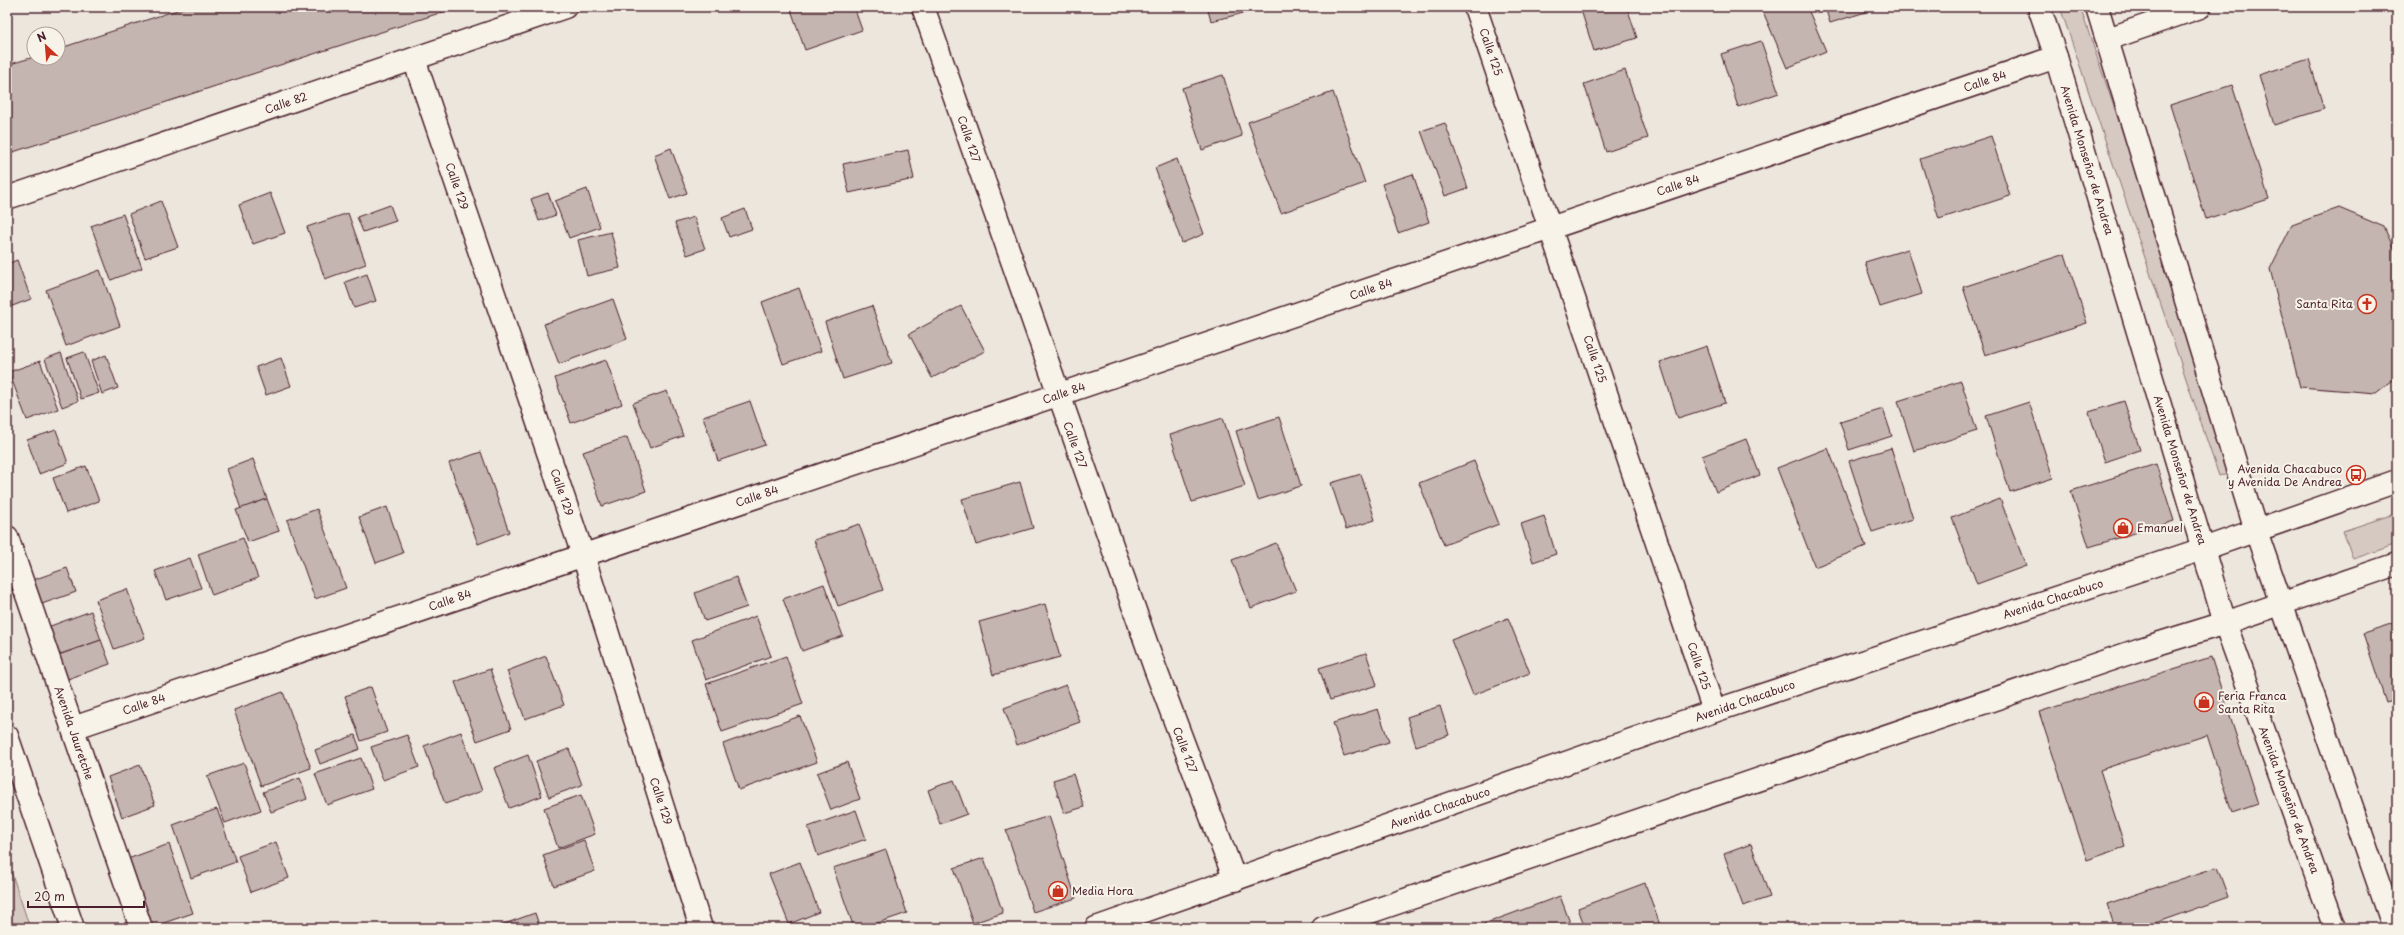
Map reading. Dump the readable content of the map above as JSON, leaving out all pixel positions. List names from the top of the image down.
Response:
{
  "streets": {
    "street": [
      "Calle 125",
      "Calle 84",
      "Calle 82",
      "Calle 127",
      "Avenida Monseñor de Andrea",
      "Calle 129",
      "Avenida Chacabuco",
      "Avenida Jauretche"
    ]
  },
  "crossings": [
    ["Calle 125", "Calle 84"],
    ["Calle 125", "Avenida Chacabuco"],
    ["Calle 84", "Calle 127"],
    ["Calle 84", "Avenida Monseñor de Andrea"],
    ["Calle 84", "Calle 129"],
    ["Calle 84", "Avenida Jauretche"],
    ["Calle 82", "Calle 129"],
    ["Calle 127", "Avenida Chacabuco"],
    ["Avenida Monseñor de Andrea", "Avenida Chacabuco"]
  ],
  "places": {
    "church": ["Santa Rita"],
    "bus stop": ["Avenida Chacabuco y Avenida De Andrea"],
    "shop": ["Emanuel", "Feria Franca Santa Rita", "Media Hora"]
  },
  "scale_bar": "20 m",
  "north": "top left"
}
